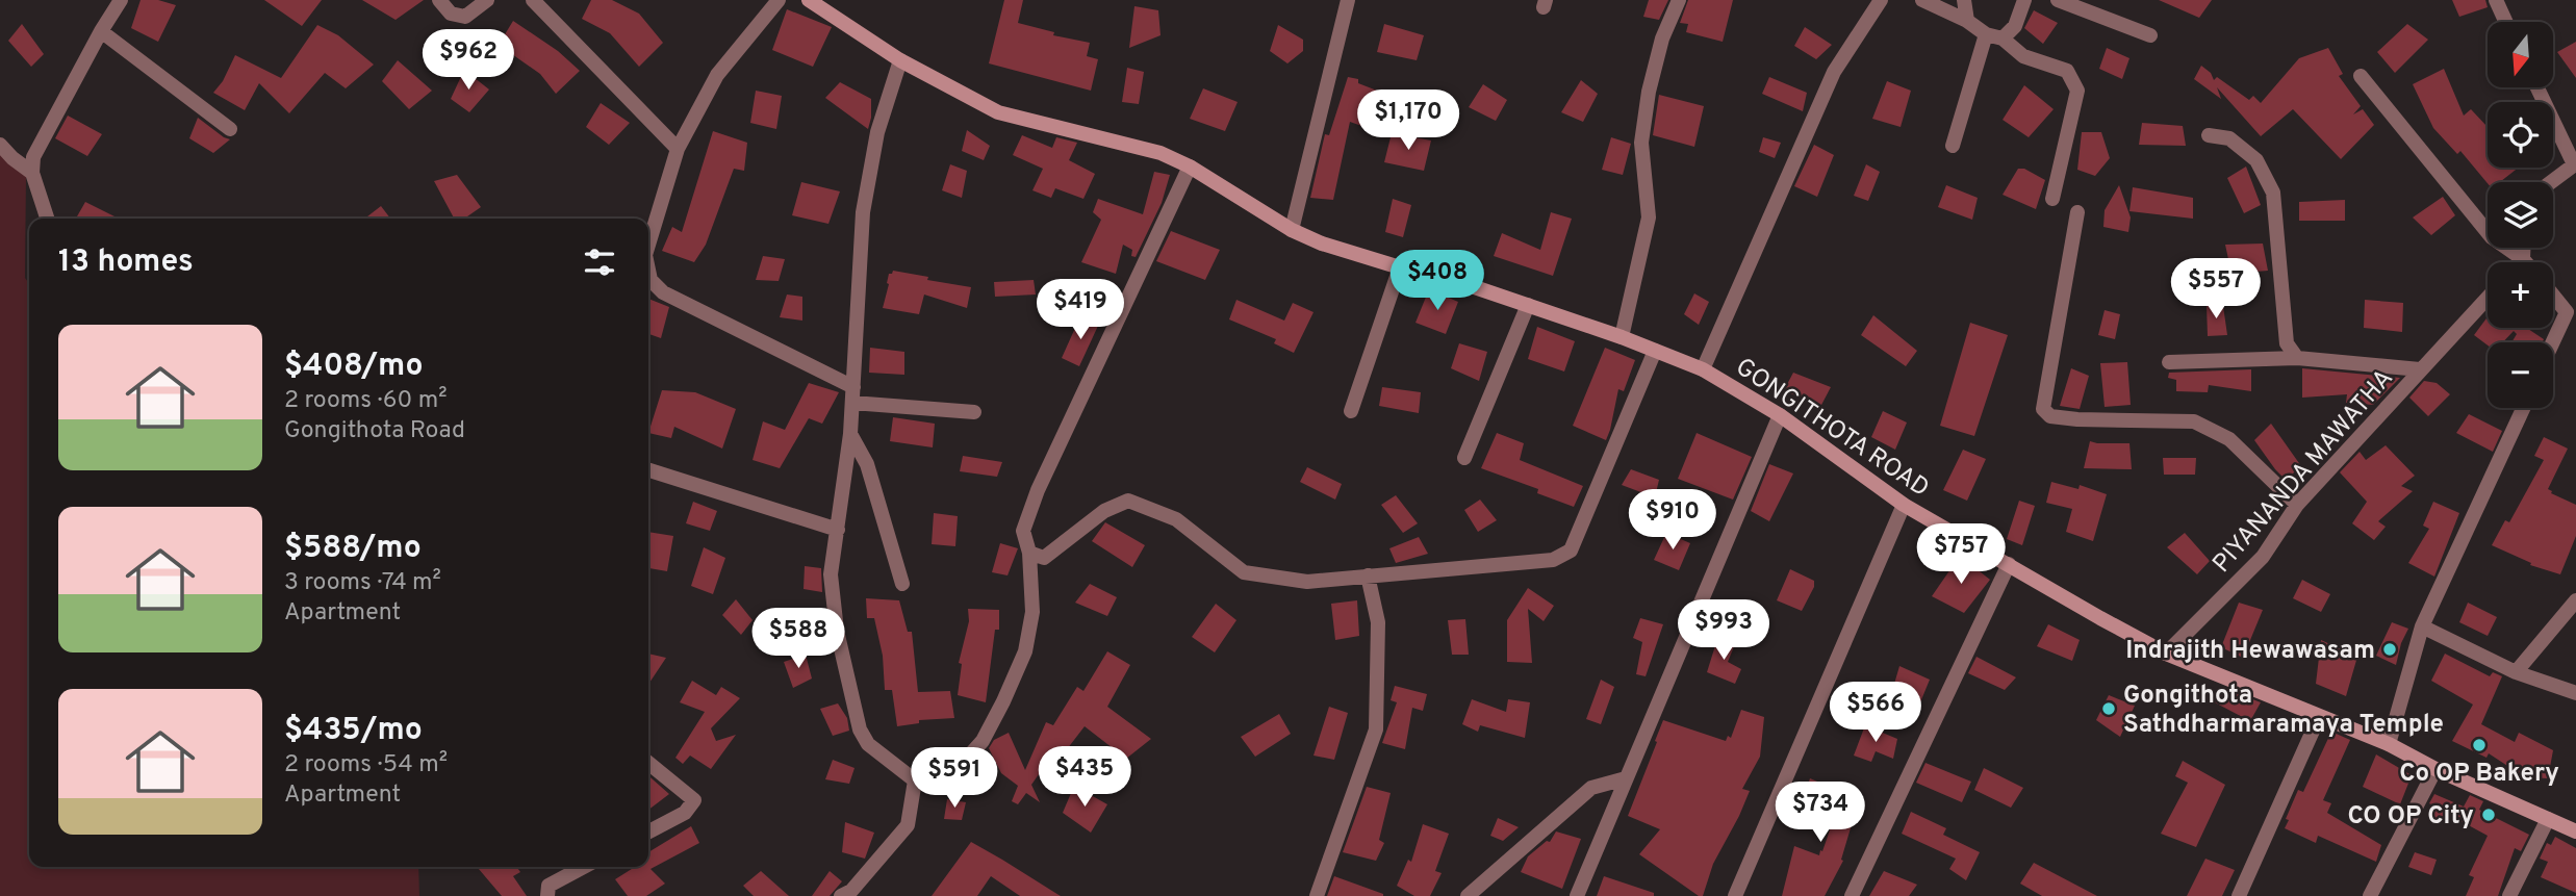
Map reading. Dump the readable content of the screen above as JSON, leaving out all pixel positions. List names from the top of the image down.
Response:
{
  "streets": {
    "street": ["GONGITHOTA ROAD", "PIYANANDA MAWATHA"]
  },
  "crossings": [
    ["GONGITHOTA ROAD", "PIYANANDA MAWATHA"]
  ],
  "places": [
    "Indrajith Hewawasam",
    "Gongithota Sathdharmaramaya Temple",
    "Co OP Bakery",
    "CO OP City"
  ],
  "north": "bottom",
  "page": {
    "map_buttons": ["+", "−"],
    "price": [
      "$962",
      "$1,170",
      "$408",
      "$557",
      "$419",
      "$910",
      "$757",
      "$993",
      "$588",
      "$566",
      "$435",
      "$591",
      "$734"
    ],
    "heading": "13 homes",
    "list": [
      {
        "name": "$408/mo",
        "note": "2 rooms · 60 m² · Gongithota Road"
      },
      {
        "name": "$588/mo",
        "note": "3 rooms · 74 m² · Apartment"
      },
      {
        "name": "$435/mo",
        "note": "2 rooms · 54 m² · Apartment"
      }
    ]
  }
}
